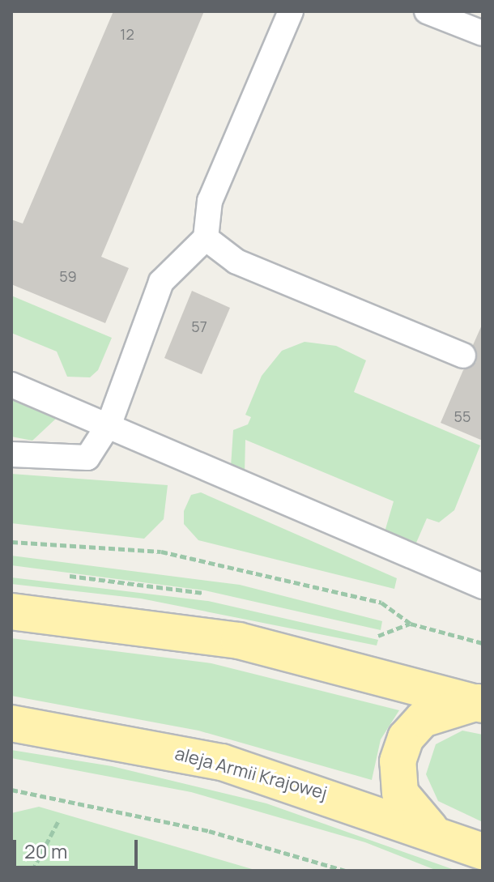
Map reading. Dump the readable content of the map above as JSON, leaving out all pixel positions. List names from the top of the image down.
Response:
{
  "streets": {
    "main road": ["aleja Armii Krajowej"]
  },
  "house_numbers": [
    "12",
    "59",
    "57",
    "55"
  ],
  "scale_bar": "20 m"
}
